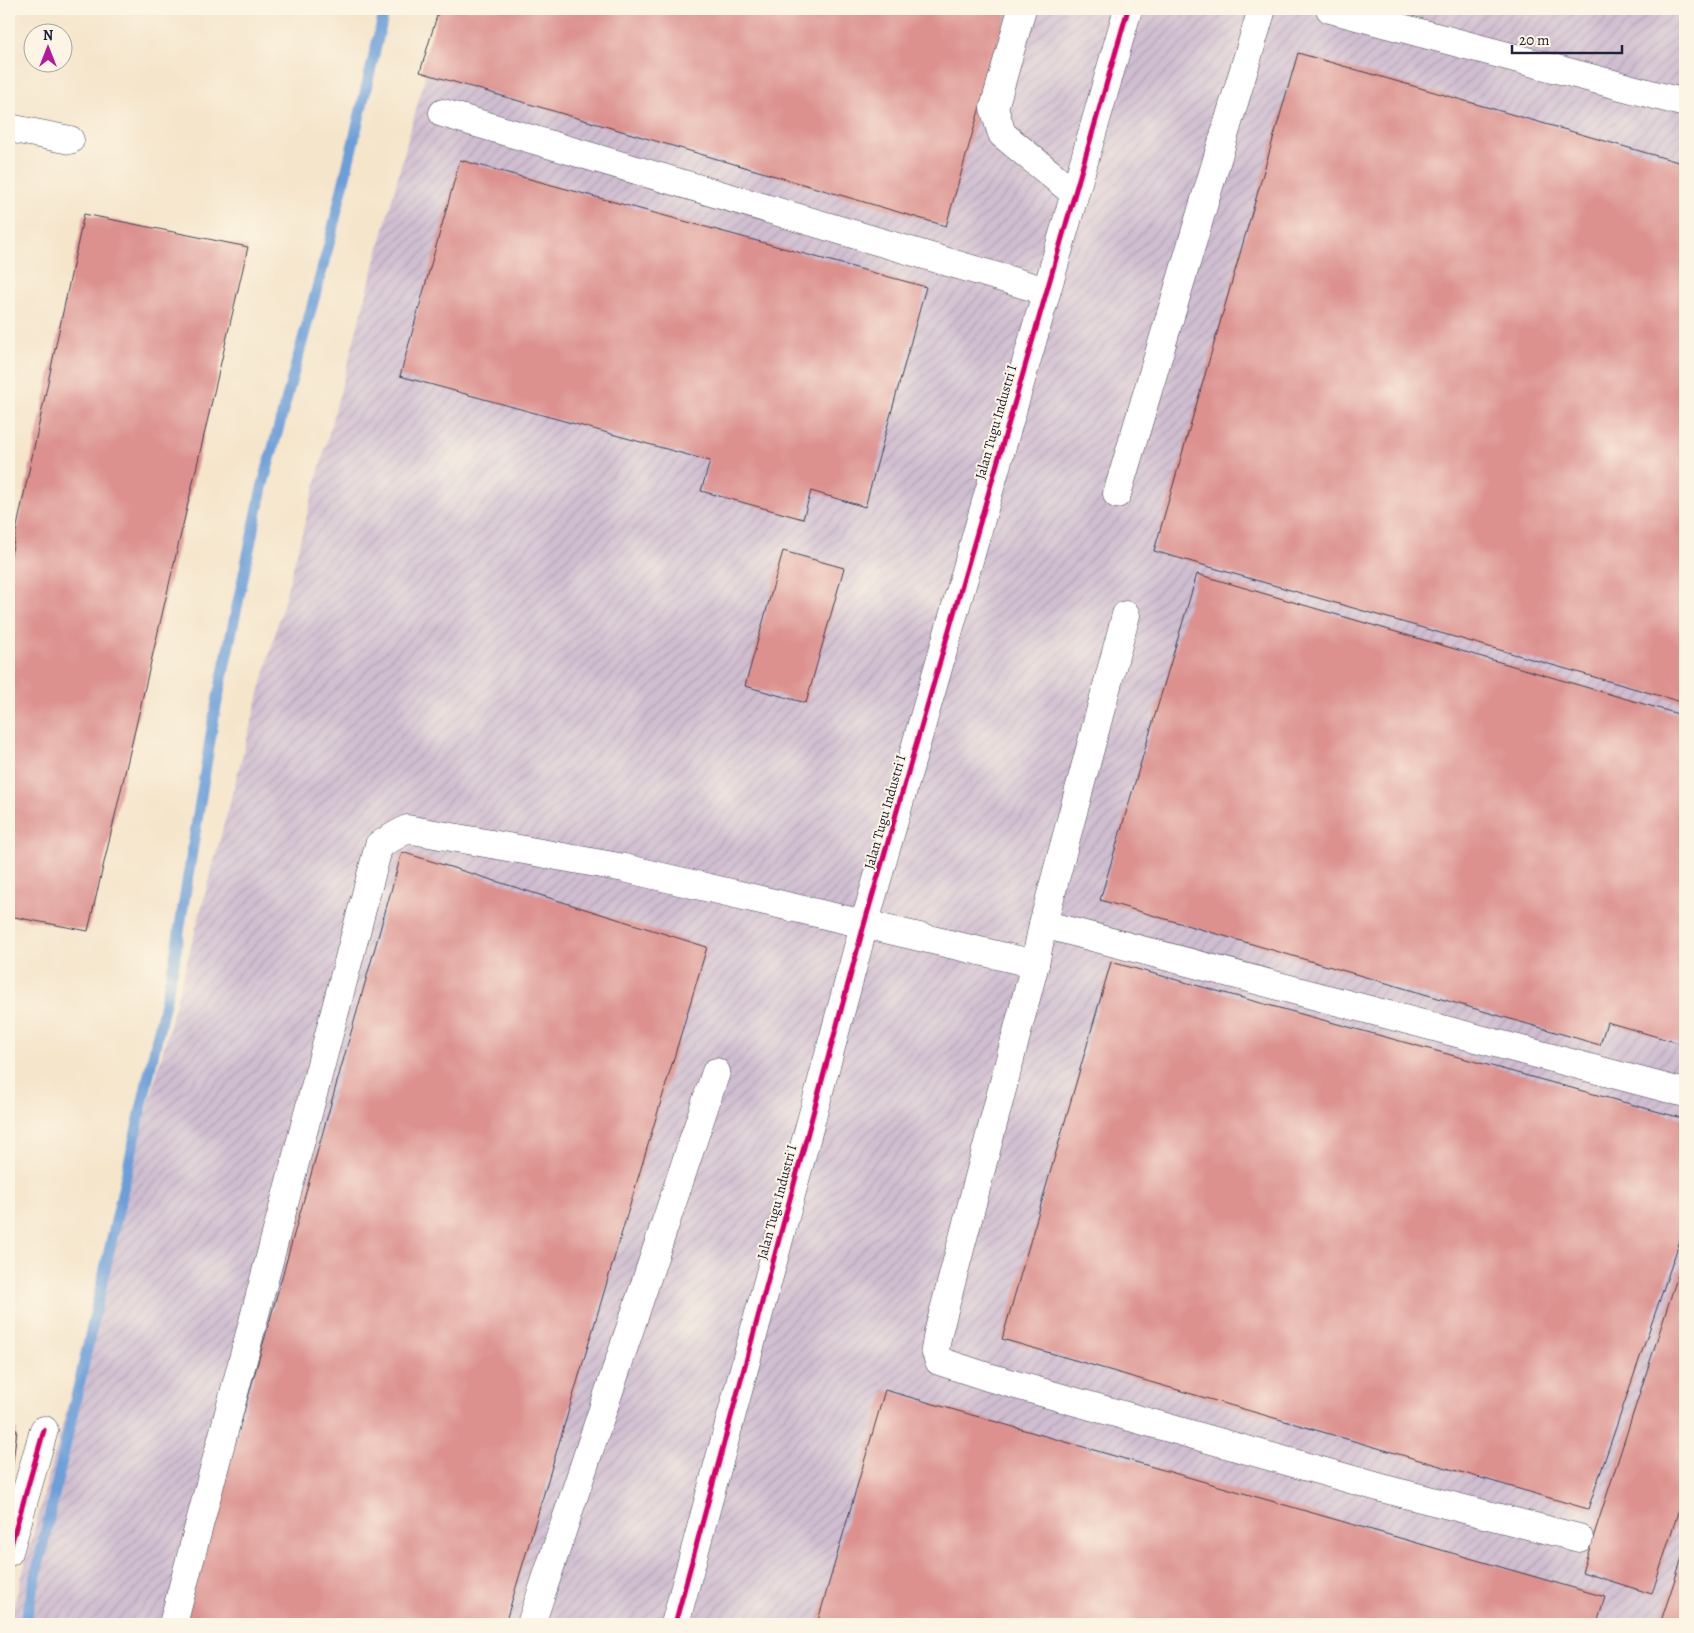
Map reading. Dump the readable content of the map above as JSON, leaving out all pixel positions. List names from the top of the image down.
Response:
{
  "streets": {
    "street": ["Jalan Tugu Industri I"]
  },
  "scale_bar": "20 m",
  "north": "top"
}
